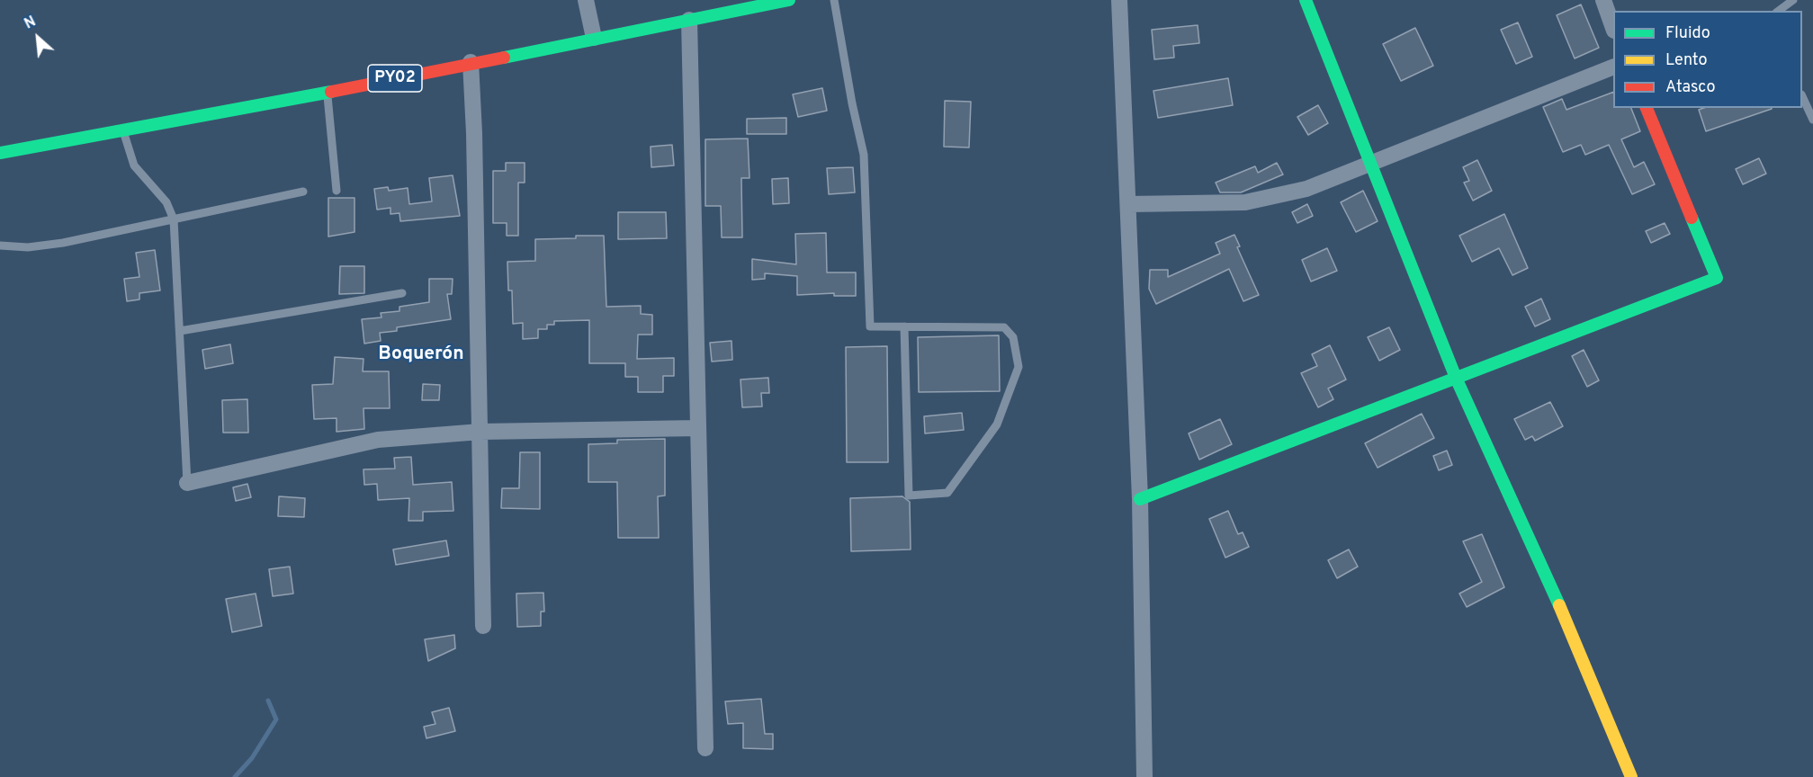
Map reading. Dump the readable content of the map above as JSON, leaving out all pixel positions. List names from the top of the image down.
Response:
{
  "streets": {
    "street": ["PY02"]
  },
  "districts": ["Boquerón"],
  "legend": ["Fluido", "Lento", "Atasco"],
  "north": "top left"
}
